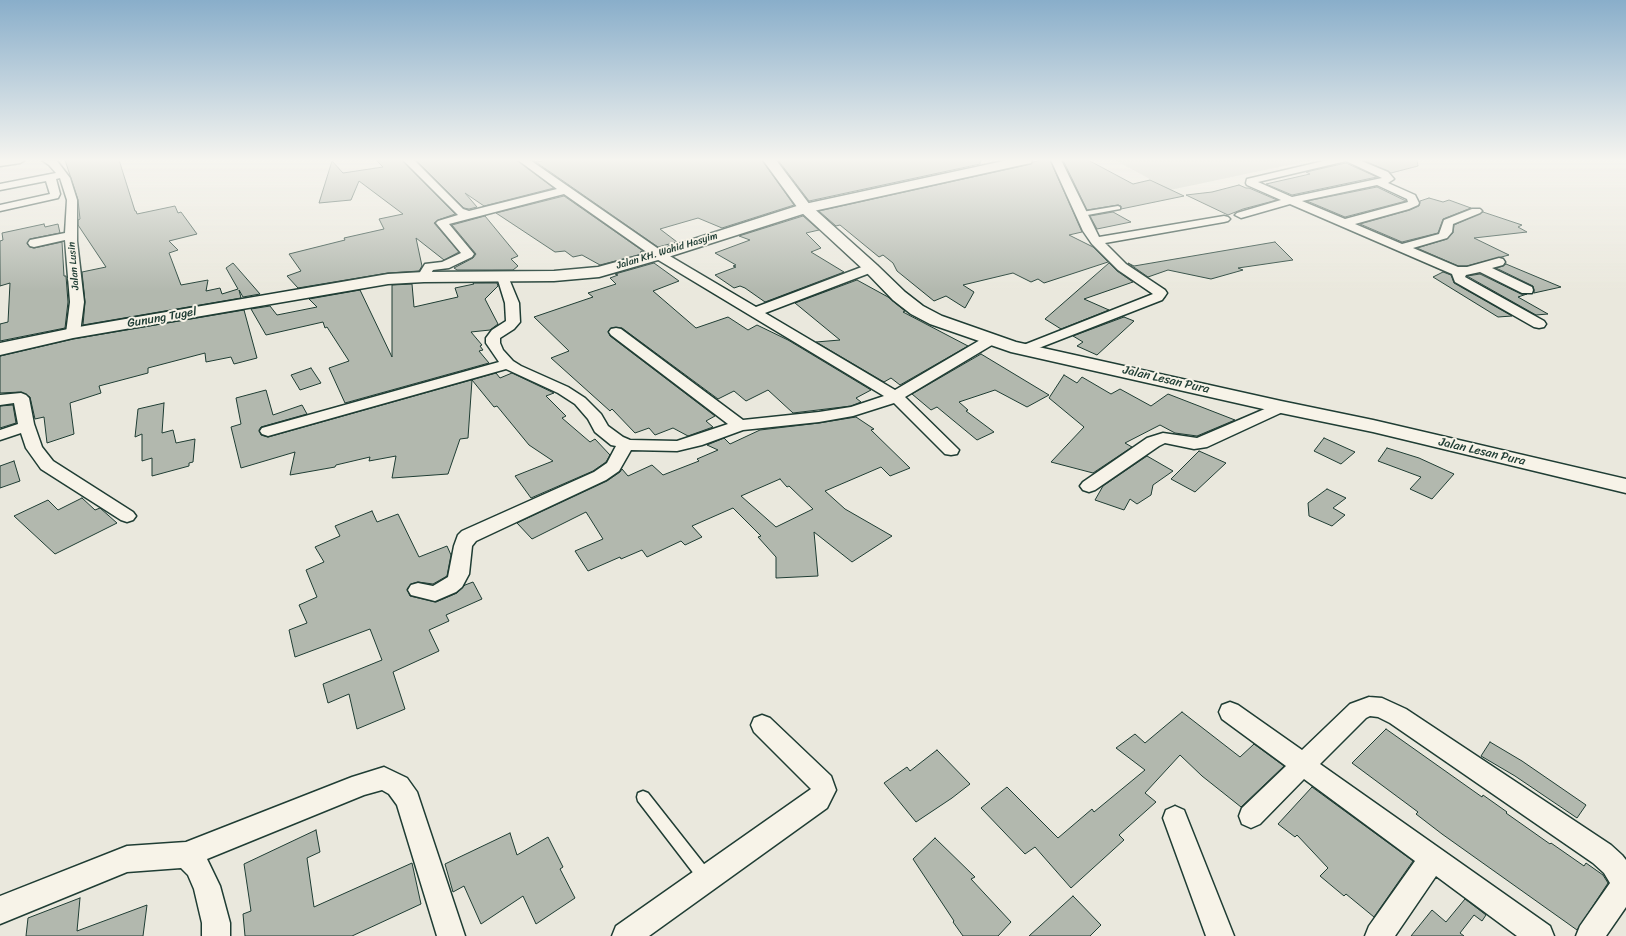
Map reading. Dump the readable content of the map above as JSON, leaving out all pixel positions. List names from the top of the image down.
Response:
{
  "streets": {
    "main road": ["Jalan KH. Wahid Hasyim", "Gunung Tugel", "Jalan Lesan Pura"],
    "street": ["Jalan Lusin"]
  },
  "crossings": [
    ["Jalan KH. Wahid Hasyim", "Gunung Tugel"],
    ["Jalan KH. Wahid Hasyim", "Jalan Lesan Pura"],
    ["Jalan Lusin", "Gunung Tugel"]
  ]
}
